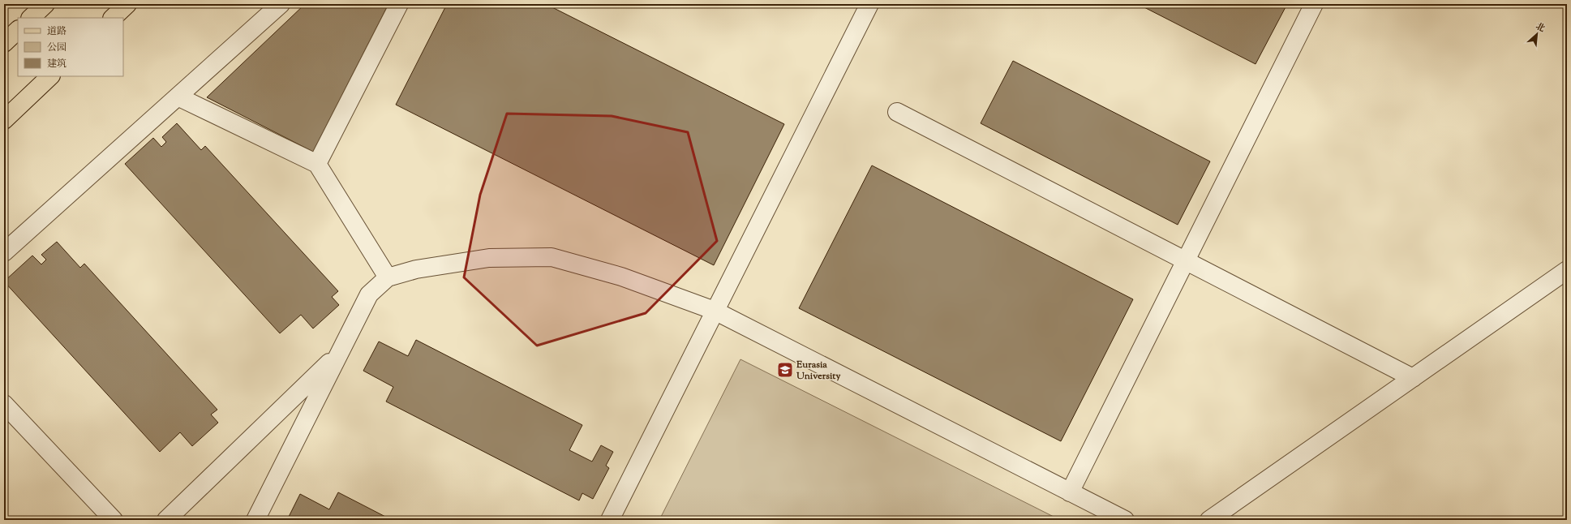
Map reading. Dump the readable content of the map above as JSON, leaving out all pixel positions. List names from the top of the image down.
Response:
{
  "places": {
    "school or university": ["Eurasia University"]
  },
  "legend": ["道路", "公园", "建筑"],
  "north": "top right"
}
